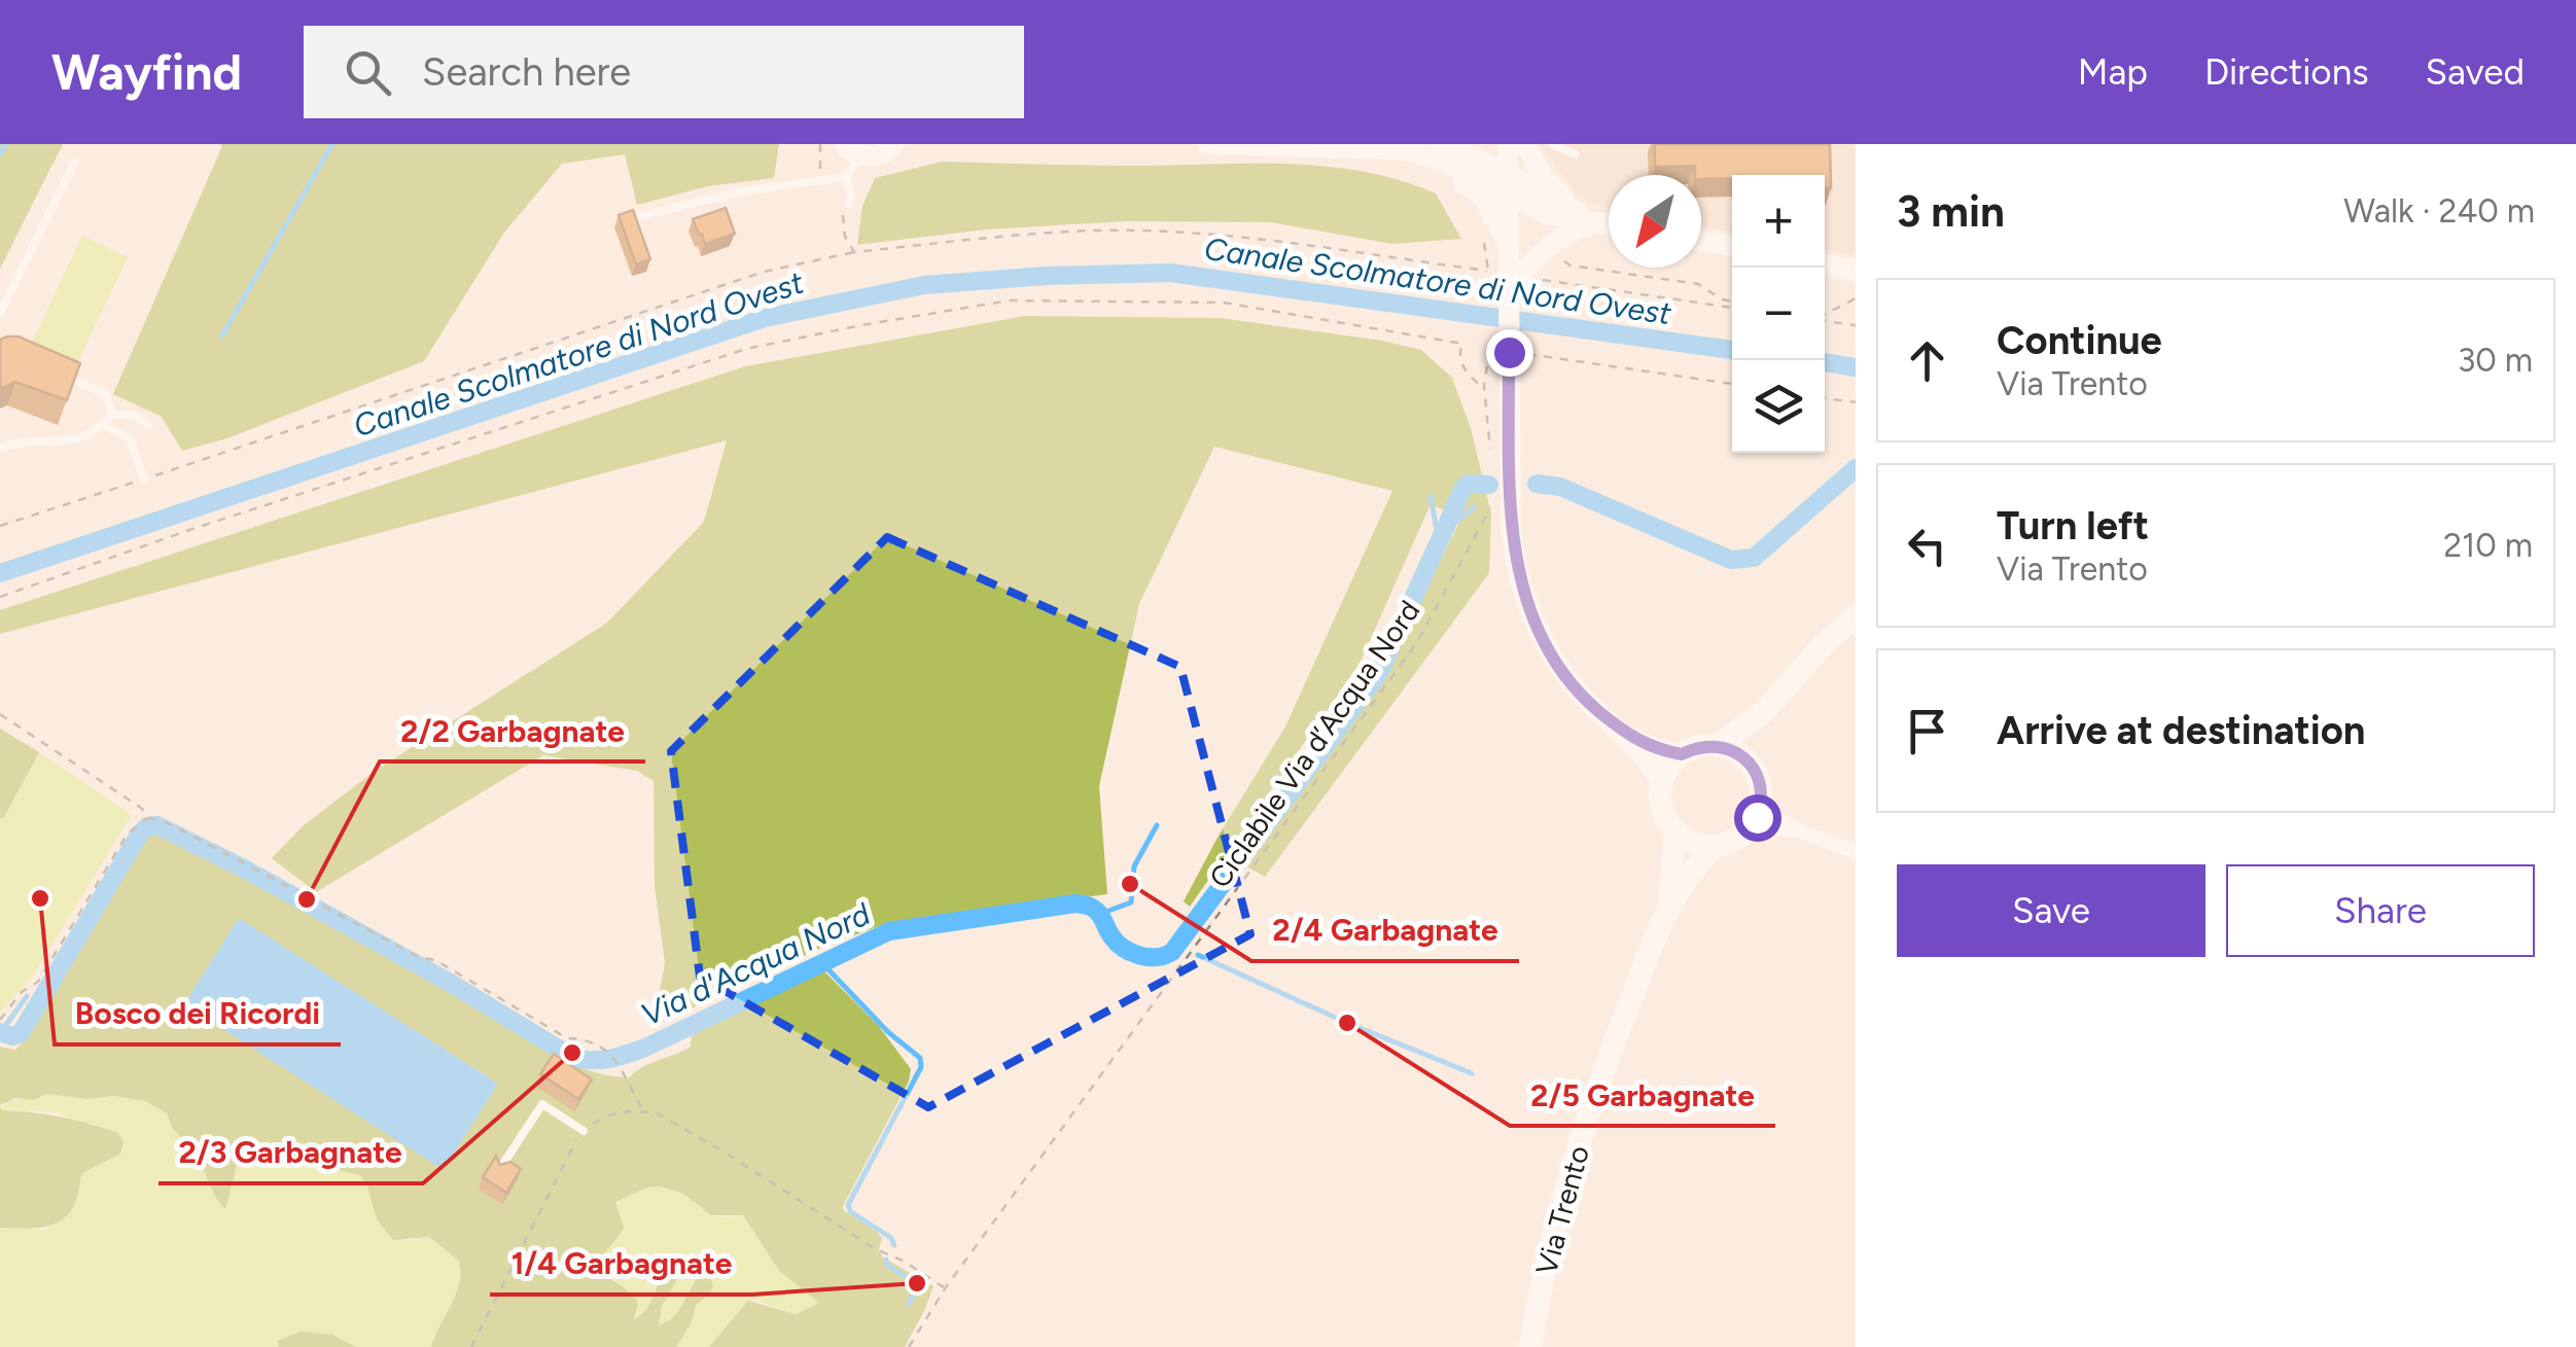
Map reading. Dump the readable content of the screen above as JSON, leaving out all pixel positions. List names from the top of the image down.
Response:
{
  "streets": {
    "main road": ["Via Trento"],
    "path": ["Ciclabile Via d’Acqua Nord"]
  },
  "water": ["Canale Scolmatore di Nord Ovest", "Via d'Acqua Nord"],
  "places": [
    "2/4 Garbagnate",
    "Bosco dei Ricordi",
    "2/2 Garbagnate",
    "2/5 Garbagnate",
    "2/3 Garbagnate",
    "1/4 Garbagnate"
  ],
  "north": "bottom left",
  "page": {
    "header": "Wayfind",
    "search": "Search here",
    "nav": ["Map", "Directions", "Saved"],
    "heading": ["3 min", "Walk · 240 m"],
    "map_buttons": ["+", "−"],
    "list": [
      ["Continue", "Via Trento", "30 m"],
      ["Turn left", "Via Trento", "210 m"],
      "Arrive at destination"
    ],
    "buttons": ["Save", "Share"]
  }
}
